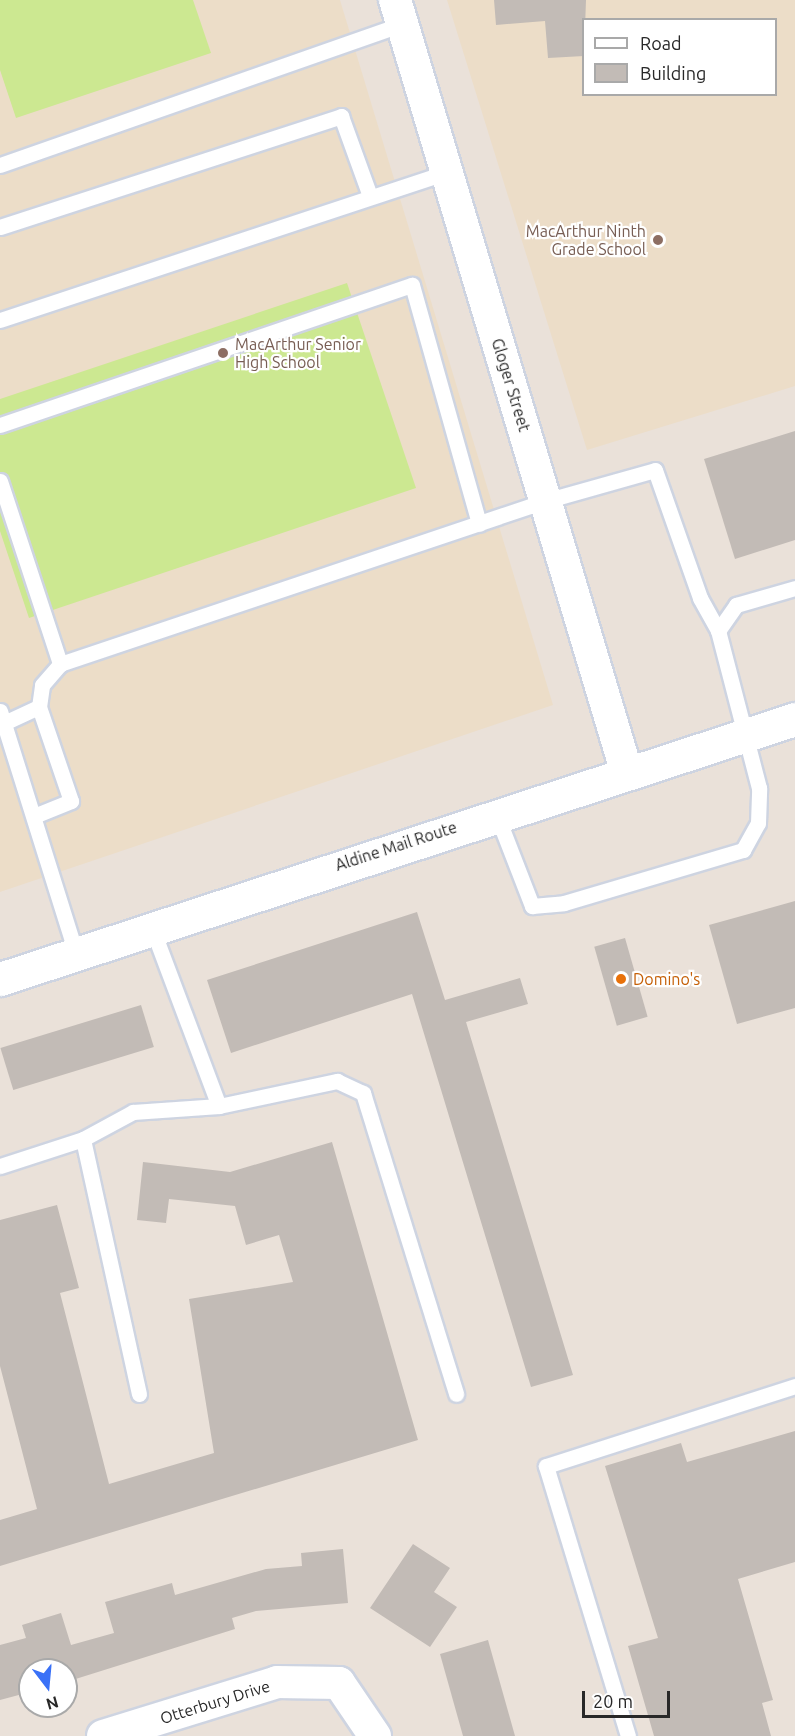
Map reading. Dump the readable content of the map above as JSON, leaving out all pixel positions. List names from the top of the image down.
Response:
{
  "streets": {
    "main road": ["Aldine Mail Route"],
    "street": ["Gloger Street", "Otterbury Drive"]
  },
  "crossings": [
    ["Gloger Street", "Aldine Mail Route"]
  ],
  "places": ["MacArthur Ninth Grade School", "MacArthur Senior High School", "Domino's"],
  "legend": ["Road", "Building"],
  "scale_bar": "20 m",
  "north": "bottom"
}
